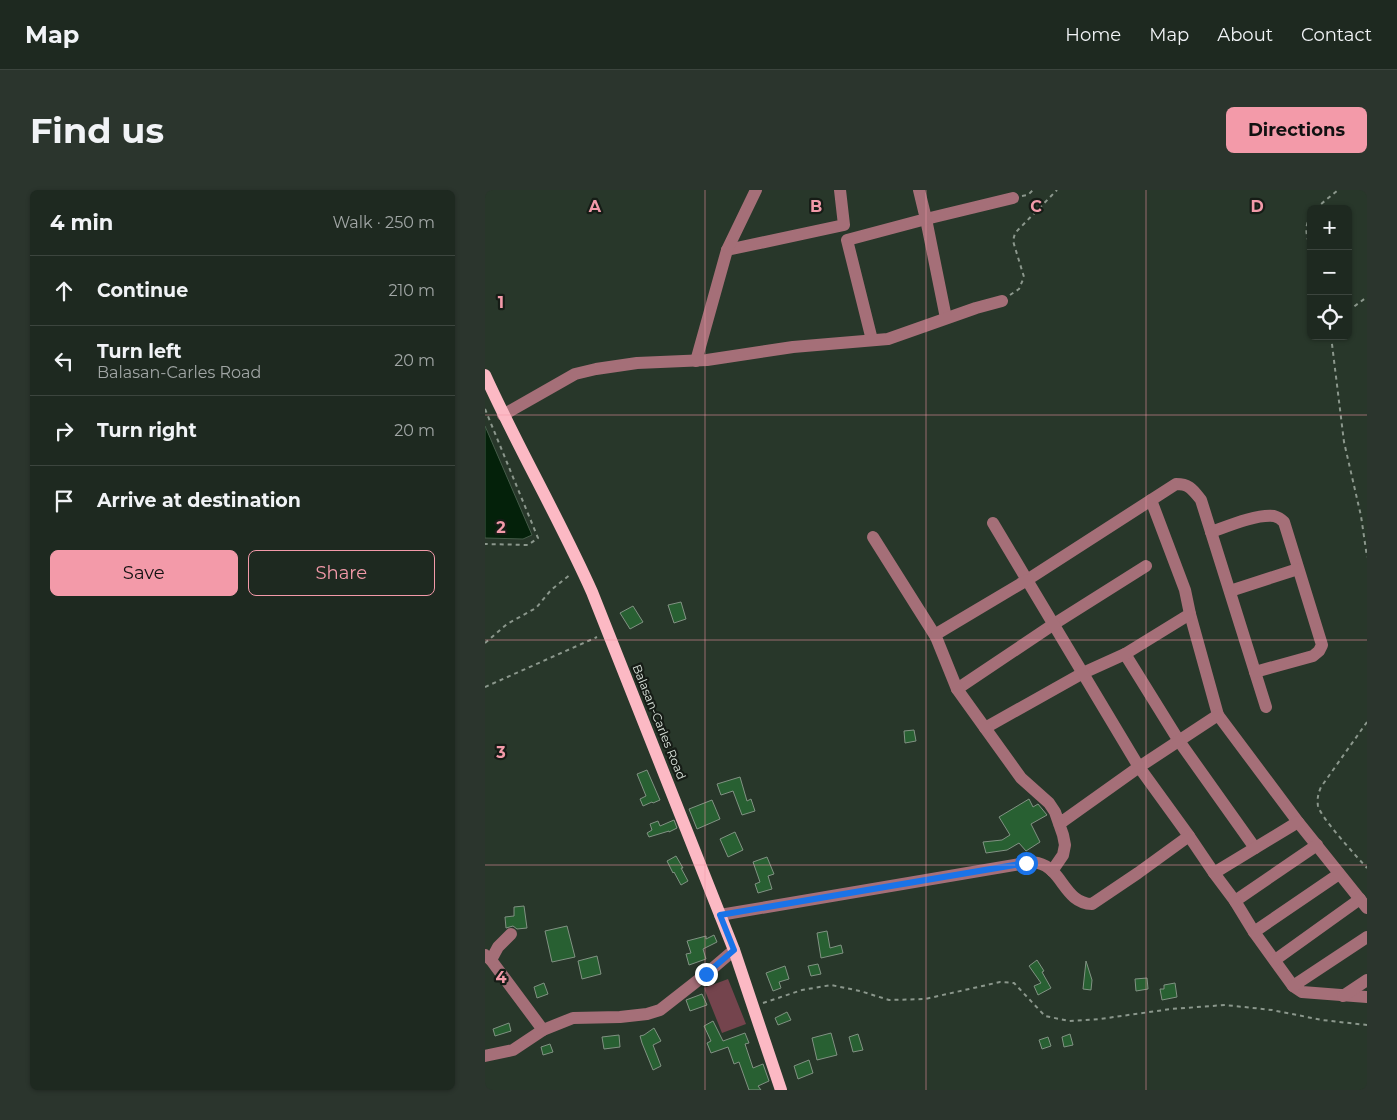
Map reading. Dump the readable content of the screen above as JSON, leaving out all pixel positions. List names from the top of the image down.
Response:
{
  "streets": {
    "main road": ["Balasan-Carles Road"]
  },
  "page": {
    "header": "Map",
    "nav": [
      "Home",
      "Map",
      "About",
      "Contact"
    ],
    "buttons": [
      "Directions",
      ["Save", "Share"]
    ],
    "title": "Find us",
    "heading": ["4 min", "Walk · 250 m"],
    "map_buttons": ["+", "−"],
    "list": [
      ["Continue", "210 m"],
      ["Turn left", "Balasan-Carles Road", "20 m"],
      ["Turn right", "20 m"],
      "Arrive at destination"
    ]
  },
  "grid": {
    "columns": [
      "A",
      "B",
      "C",
      "D"
    ],
    "rows": [
      "1",
      "2",
      "3",
      "4"
    ]
  }
}
